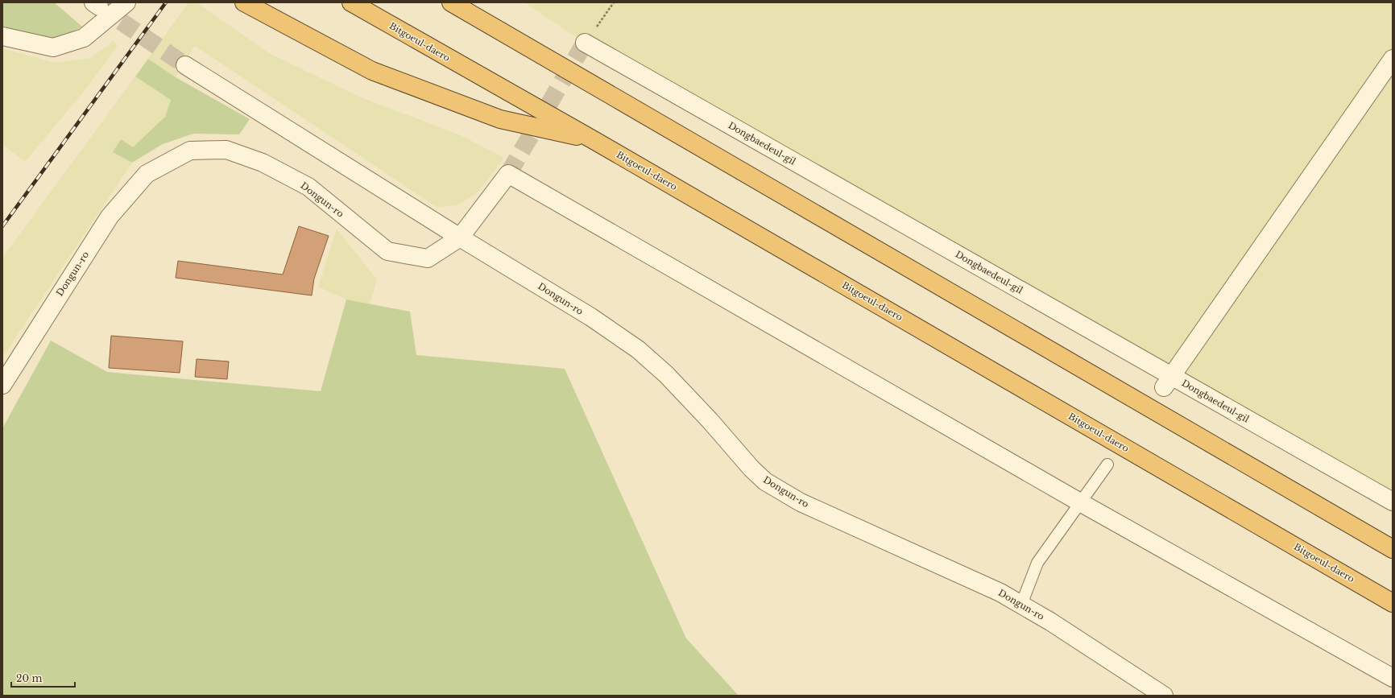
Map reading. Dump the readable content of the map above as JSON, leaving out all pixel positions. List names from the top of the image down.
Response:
{
  "streets": {
    "highway": ["Bitgoeul-daero"],
    "street": ["Dongbaedeul-gil", "Dongun-ro"]
  },
  "scale_bar": "20 m"
}
